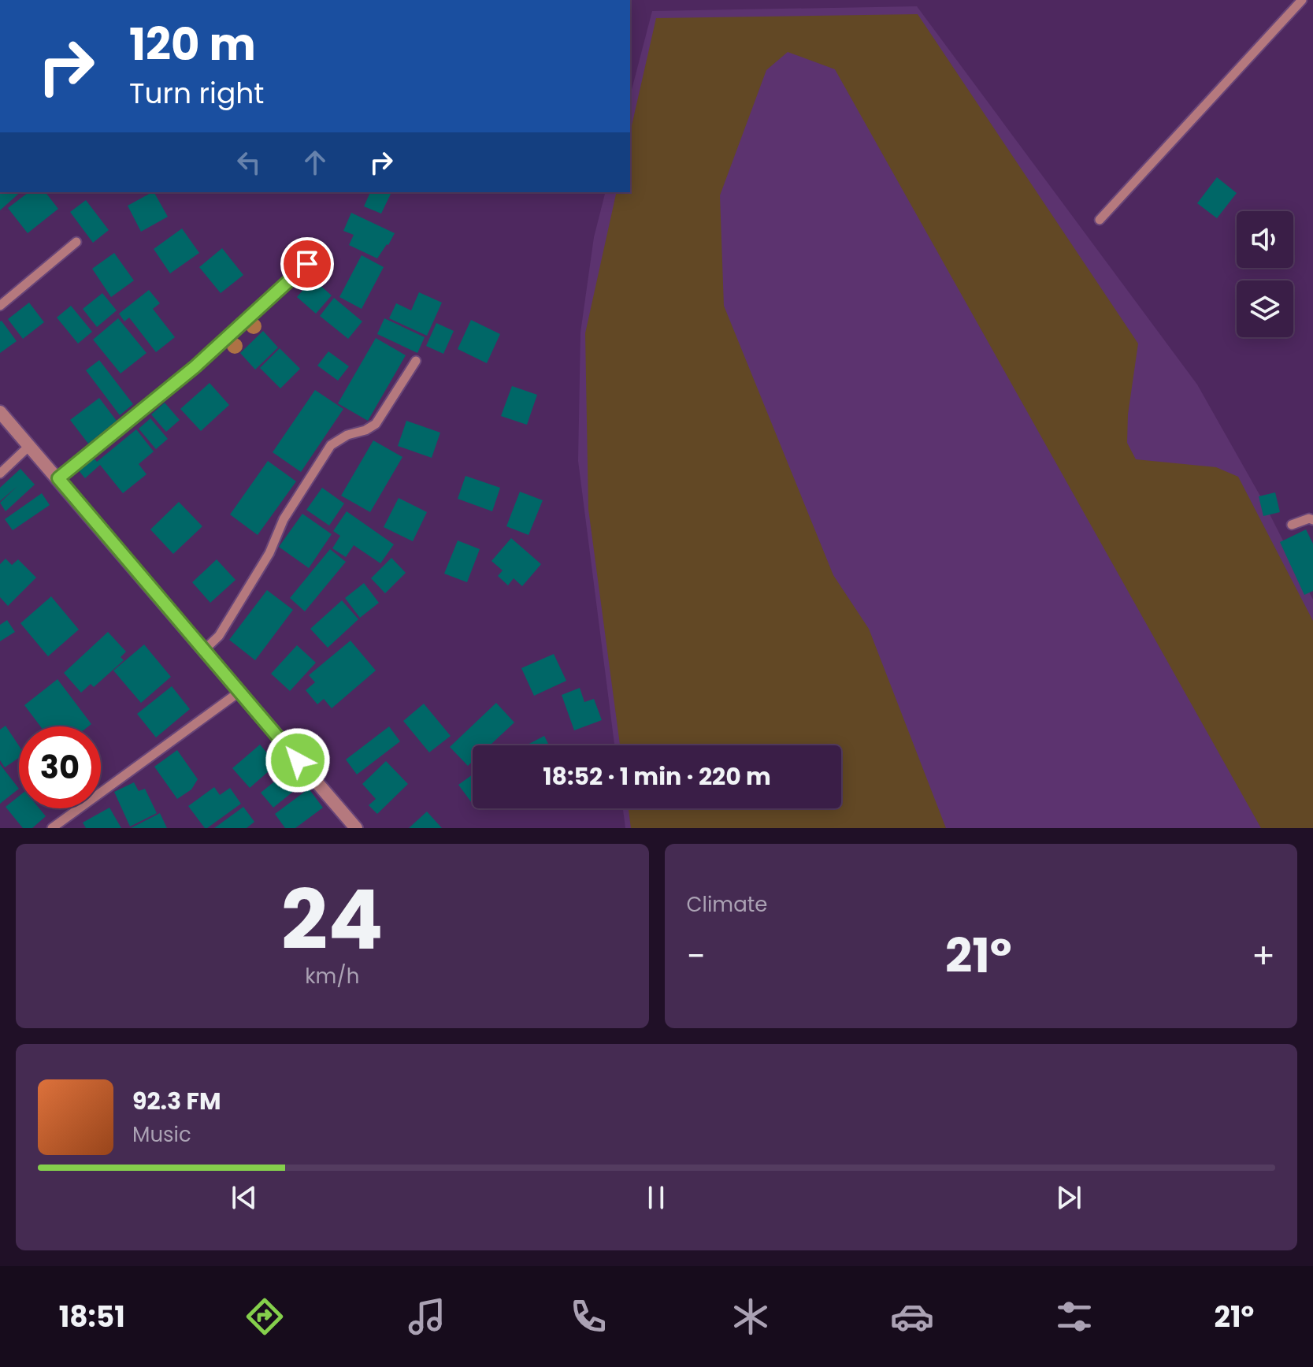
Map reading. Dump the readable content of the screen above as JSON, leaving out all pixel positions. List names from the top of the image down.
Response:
{
  "page": {
    "turn": ["120 m", "Turn right"],
    "limit": "30",
    "trip": "18:52 · 1 min · 220 m",
    "tile": [
      ["24", "km/h"],
      "Climate"
    ],
    "heat": ["−", "21°", "+"],
    "song": ["92.3 FM", "Music"],
    "tabs": ["18:51", "21°"]
  }
}
